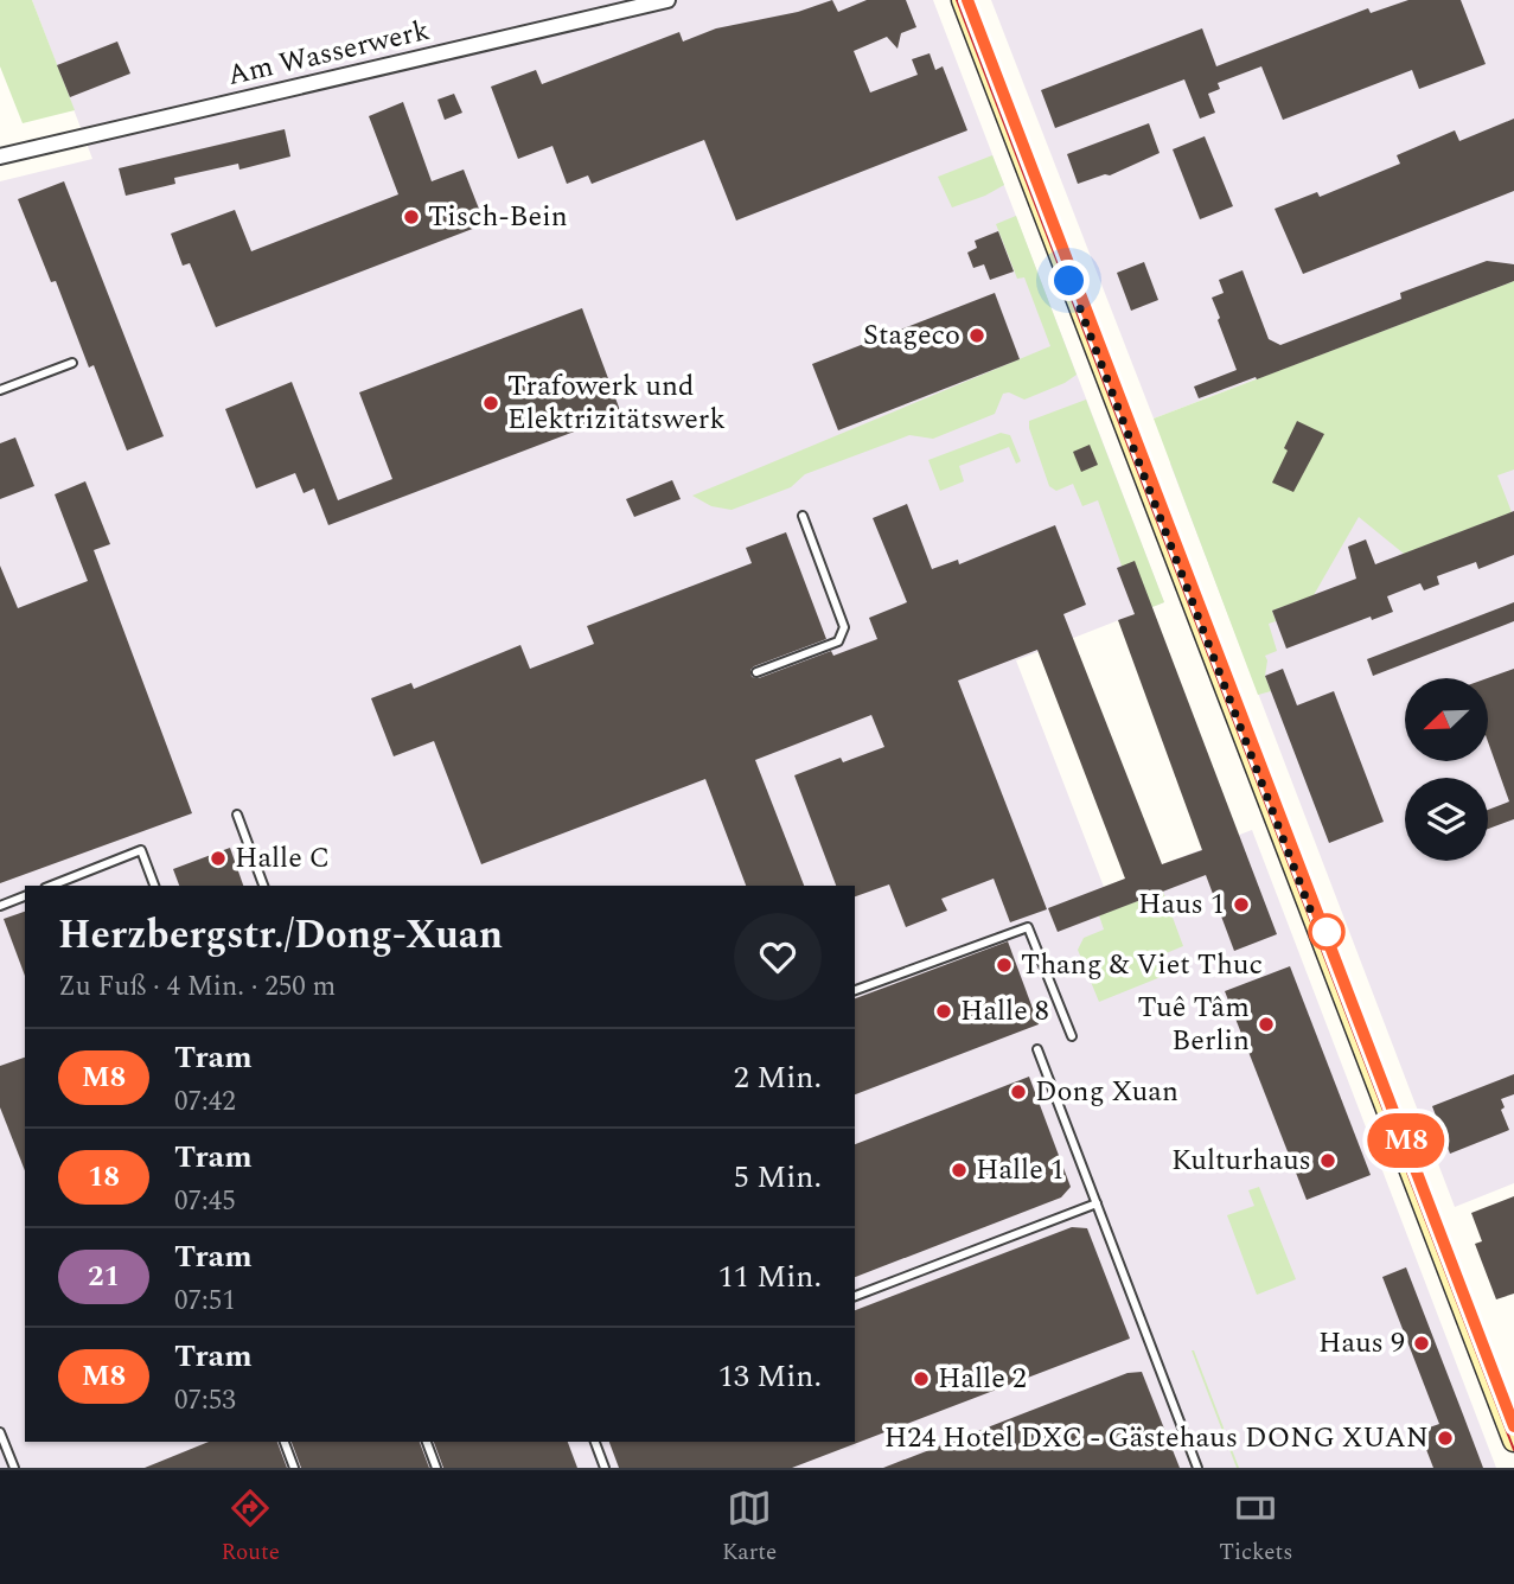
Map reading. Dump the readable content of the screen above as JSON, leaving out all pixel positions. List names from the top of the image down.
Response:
{
  "streets": {
    "street": ["Am Wasserwerk"]
  },
  "places": [
    "Tisch-Bein",
    "Stageco",
    "Trafowerk und Elektrizitätswerk",
    "Halle C",
    "Haus 1",
    "Thang & Viet Thuc",
    "Halle 8",
    "Tuê Tâm Berlin",
    "Dong Xuan",
    "Kulturhaus",
    "Halle 1",
    "Haus 9",
    "Halle 2",
    "H24 Hotel DXC - Gästehaus DONG XUAN"
  ],
  "lines": ["tram line M8"],
  "north": "bottom left",
  "page": {
    "on_map": "M8",
    "heading": ["Herzbergstr./Dong-Xuan", "Zu Fuß · 4 Min. · 250 m"],
    "list": [
      {
        "mark": "M8",
        "name": "Tram",
        "note": "07:42",
        "value": "2 Min."
      },
      {
        "mark": "18",
        "name": "Tram",
        "note": "07:45",
        "value": "5 Min."
      },
      {
        "mark": "21",
        "name": "Tram",
        "note": "07:51",
        "value": "11 Min."
      },
      {
        "mark": "M8",
        "name": "Tram",
        "note": "07:53",
        "value": "13 Min."
      }
    ],
    "tabs": ["Route", "Karte", "Tickets"]
  }
}
